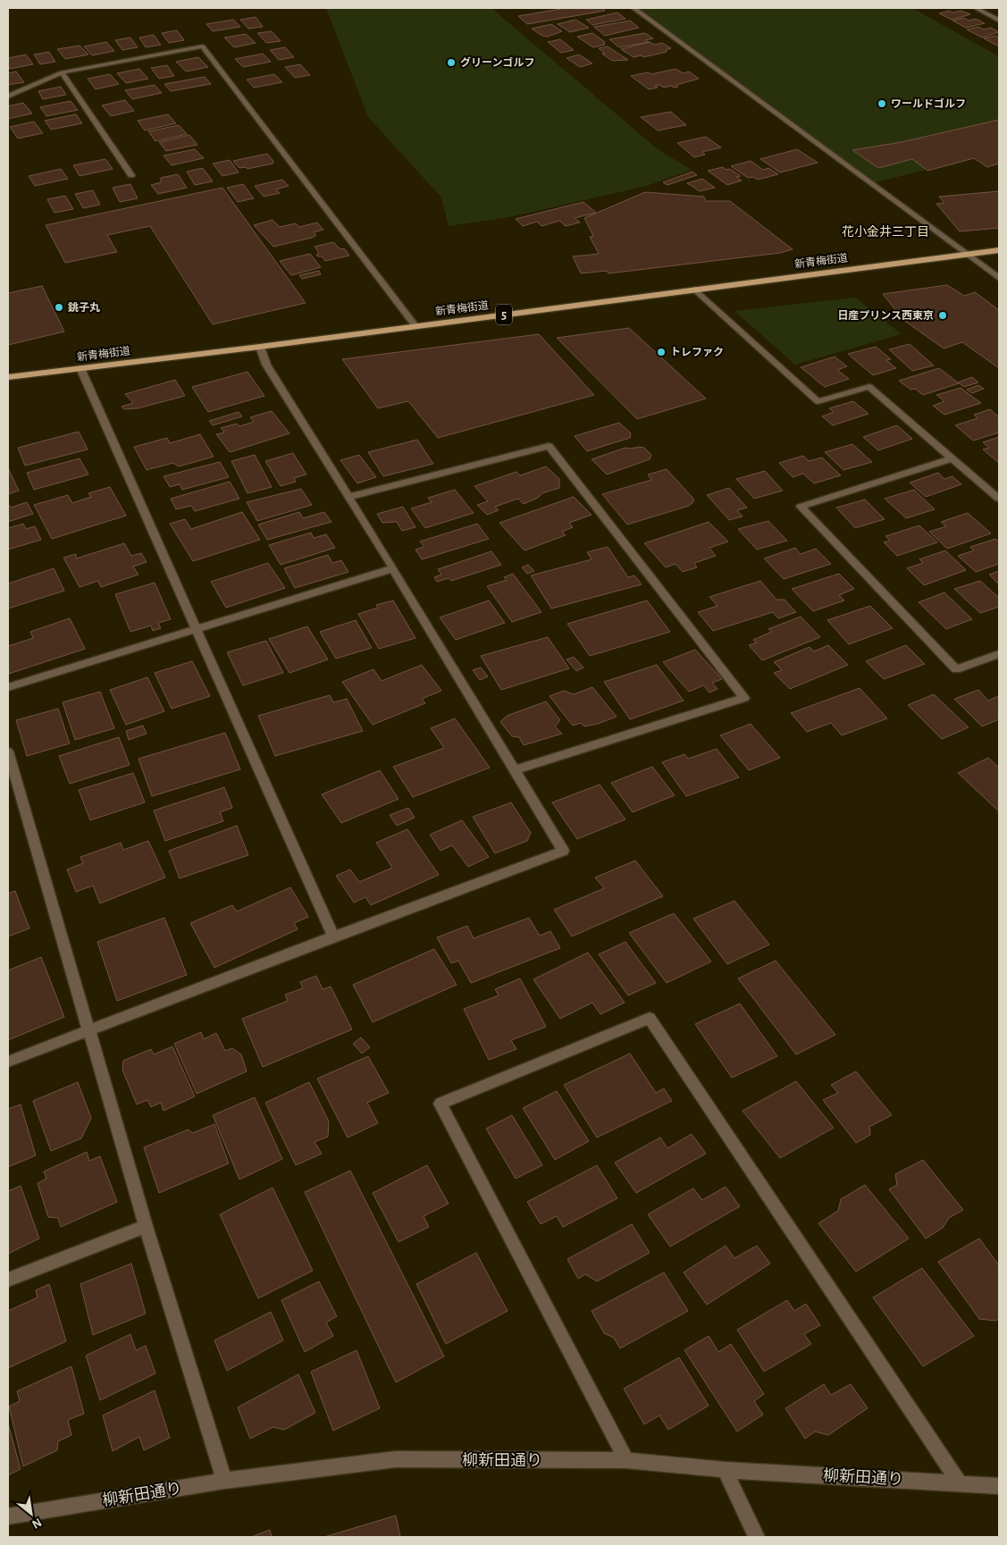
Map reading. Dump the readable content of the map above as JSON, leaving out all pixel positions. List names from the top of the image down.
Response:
{
  "streets": {
    "main road": ["新青梅街道", "5"],
    "street": ["柳新田通り"]
  },
  "districts": ["花小金井三丁目"],
  "places": [
    "グリーンゴルフ",
    "ワールドゴルフ",
    "銚子丸",
    "日産プリンス西東京",
    "トレファク"
  ],
  "north": "bottom right"
}
